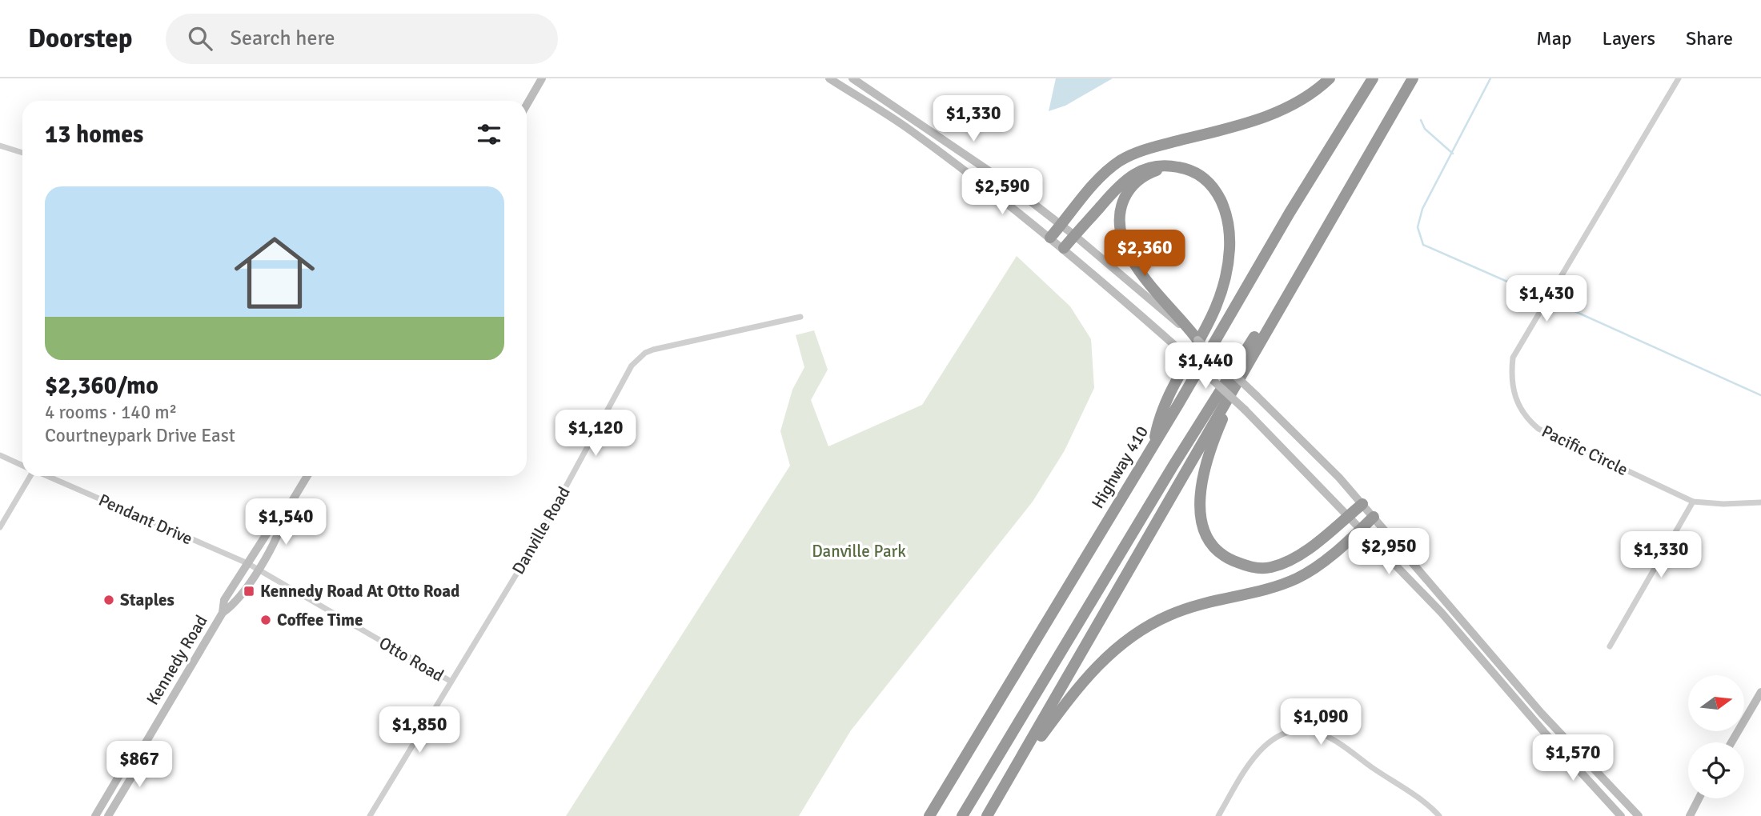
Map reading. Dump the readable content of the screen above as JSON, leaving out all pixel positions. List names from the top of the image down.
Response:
{
  "streets": {
    "highway": ["Highway 410"],
    "main road": ["Kennedy Road"],
    "street": [
      "Pacific Circle",
      "Pendant Drive",
      "Danville Road",
      "Otto Road"
    ]
  },
  "crossings": [
    ["Pendant Drive", "Otto Road"],
    ["Pendant Drive", "Kennedy Road"],
    ["Danville Road", "Otto Road"],
    ["Otto Road", "Kennedy Road"]
  ],
  "parks": ["Danville Park"],
  "places": {
    "transit": ["Kennedy Road At Otto Road"],
    "other": ["Staples", "Coffee Time"]
  },
  "north": "right",
  "page": {
    "header": "Doorstep",
    "search": "Search here",
    "nav": ["Map", "Layers", "Share"],
    "price": [
      "$1,330",
      "$2,590",
      "$2,360",
      "$1,430",
      "$1,440",
      "$1,120",
      "$1,540",
      "$2,950",
      "$1,330",
      "$1,090",
      "$1,850",
      "$1,570",
      "$867"
    ],
    "heading": "13 homes",
    "list": [
      {
        "name": "$2,360/mo",
        "note": "4 rooms · 140 m² · Courtneypark Drive East"
      }
    ]
  }
}
